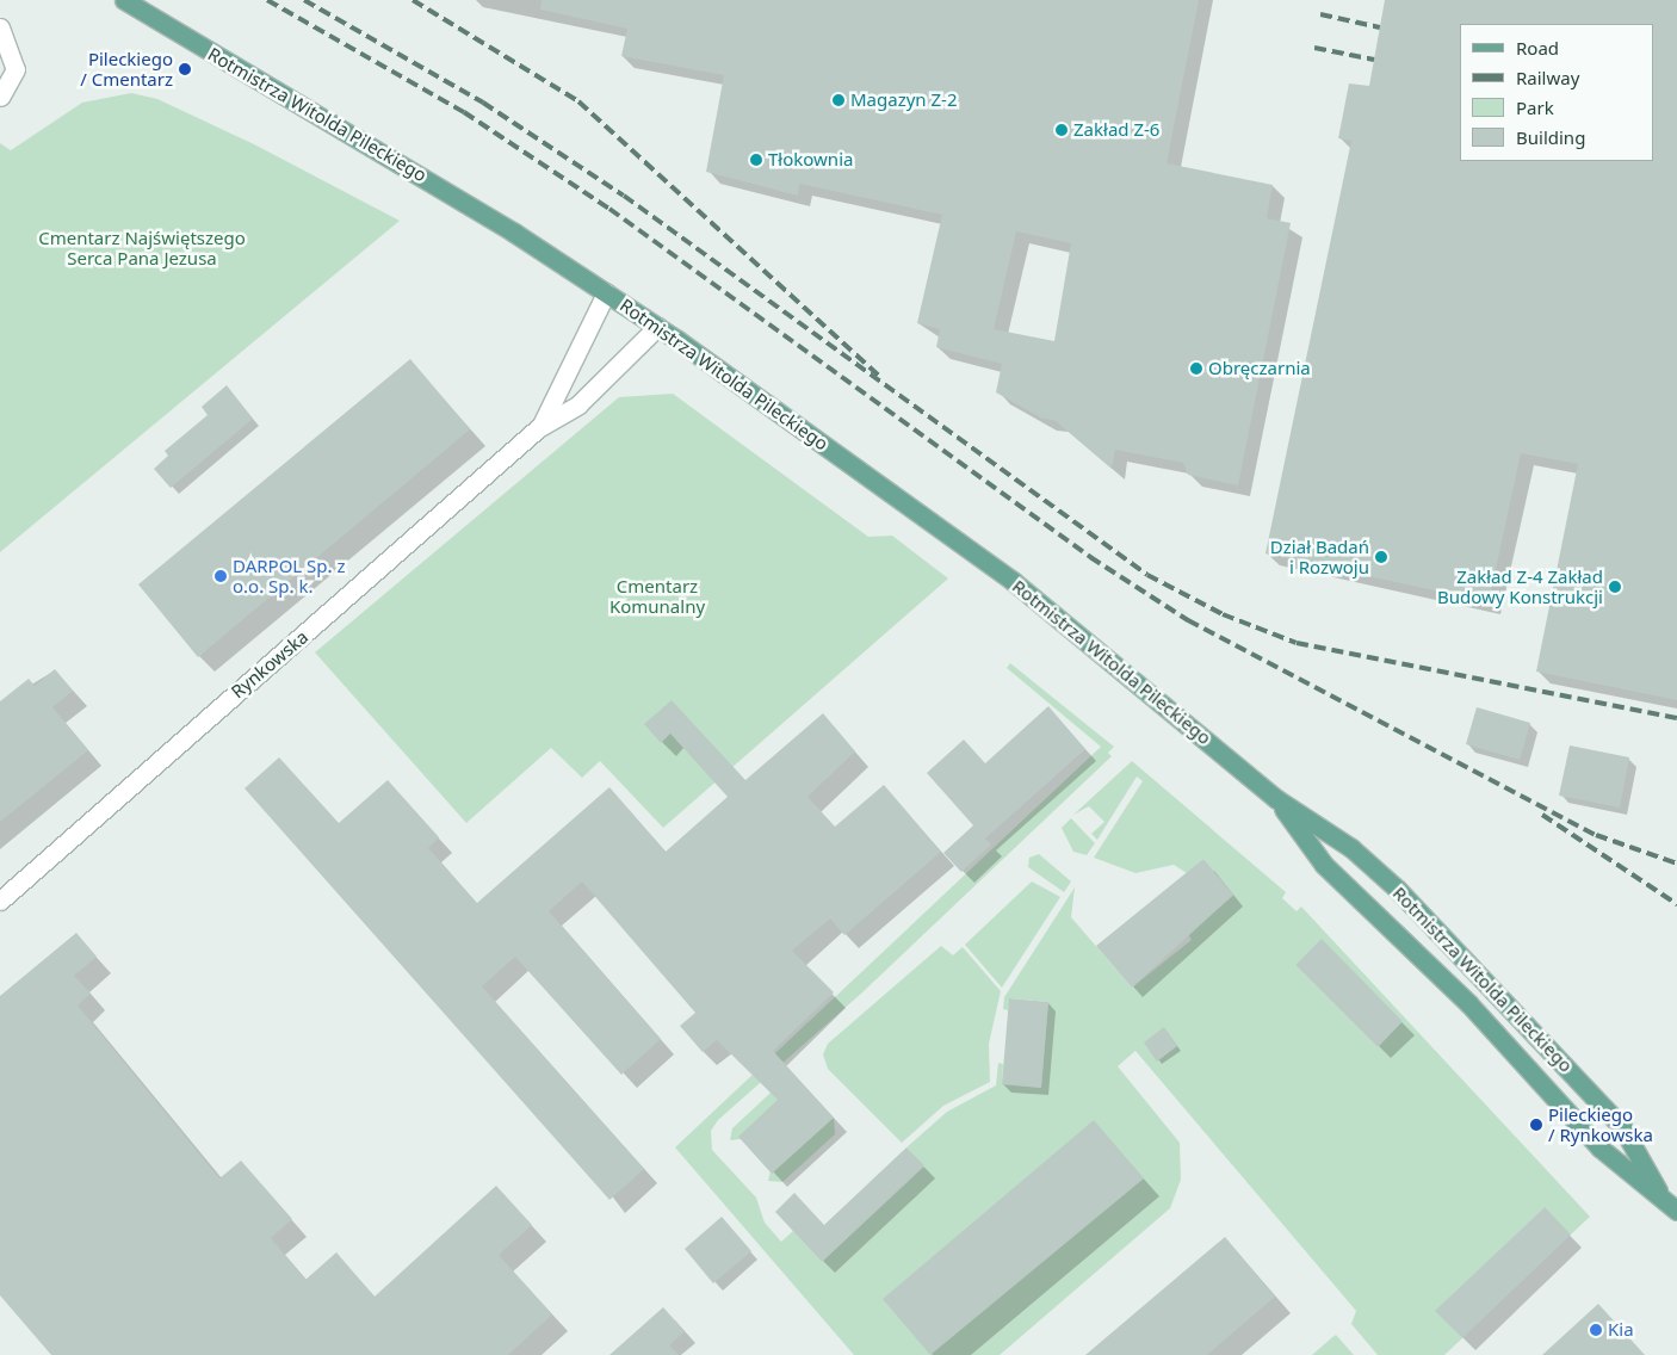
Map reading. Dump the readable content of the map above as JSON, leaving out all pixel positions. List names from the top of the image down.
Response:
{
  "streets": {
    "main road": ["Rotmistrza Witolda Pileckiego"],
    "street": ["Rynkowska"]
  },
  "crossings": [
    ["Rotmistrza Witolda Pileckiego", "Rynkowska"]
  ],
  "parks": ["Cmentarz Najświętszego Serca Pana Jezusa", "Cmentarz Komunalny"],
  "places": [
    "Pileckiego / Cmentarz",
    "Magazyn Z-2",
    "Zakład Z-6",
    "Tłokownia",
    "Obręczarnia",
    "Dział Badań i Rozwoju",
    "DARPOL Sp. z o.o. Sp. k.",
    "Zakład Z-4 Zakład Budowy Konstrukcji",
    "Pileckiego / Rynkowska",
    "Kia"
  ],
  "legend": [
    "Road",
    "Railway",
    "Park",
    "Building"
  ]
}
